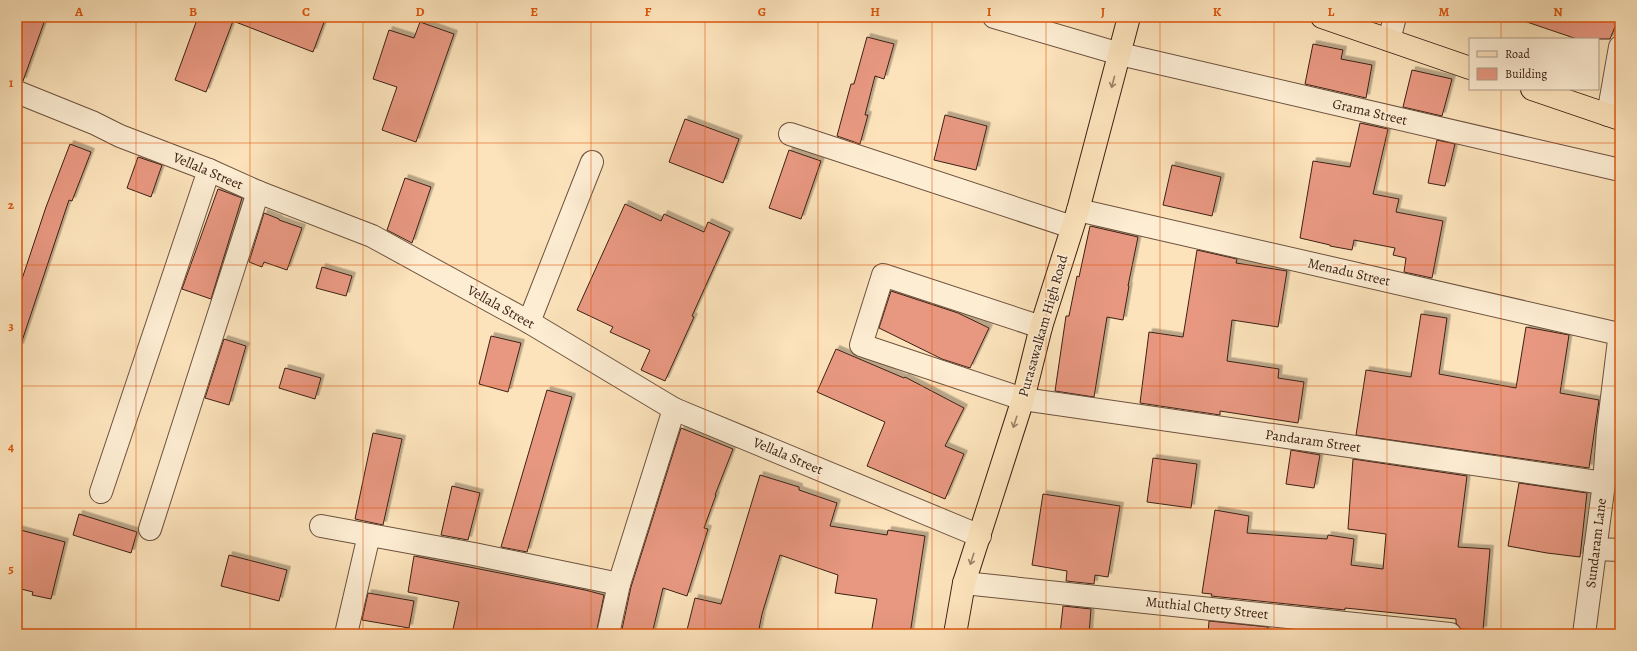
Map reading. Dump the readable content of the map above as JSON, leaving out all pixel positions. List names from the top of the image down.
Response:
{
  "streets": {
    "main road": ["Purasawalkam High Road"],
    "street": [
      "Grama Street",
      "Vellala Street",
      "Menadu Street",
      "Pandaram Street",
      "Sundaram Lane",
      "Muthial Chetty Street"
    ]
  },
  "crossings": [
    ["Grama Street", "Purasawalkam High Road"],
    ["Vellala Street", "Purasawalkam High Road"],
    ["Menadu Street", "Purasawalkam High Road"],
    ["Menadu Street", "Sundaram Lane"],
    ["Purasawalkam High Road", "Pandaram Street"],
    ["Purasawalkam High Road", "Muthial Chetty Street"],
    ["Pandaram Street", "Sundaram Lane"]
  ],
  "one_way": ["Purasawalkam High Road"],
  "legend": ["Road", "Building"],
  "grid": {
    "columns": [
      "A",
      "B",
      "C",
      "D",
      "E",
      "F",
      "G",
      "H",
      "I",
      "J",
      "K",
      "L",
      "M",
      "N"
    ],
    "rows": [
      "1",
      "2",
      "3",
      "4",
      "5"
    ]
  }
}
